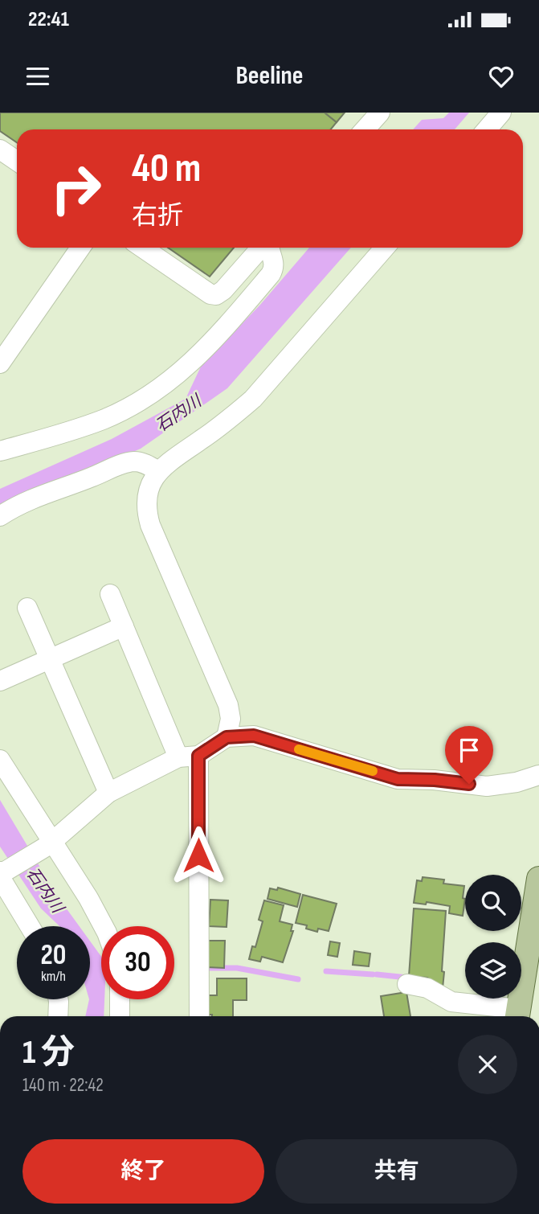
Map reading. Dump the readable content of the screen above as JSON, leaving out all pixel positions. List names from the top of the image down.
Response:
{
  "water": ["石内川"],
  "page": {
    "status": "22:41",
    "header": "Beeline",
    "turn": ["40 m", "右折"],
    "speed": "20 km/h",
    "limit": "30",
    "heading": ["1 分", "140 m · 22:42"],
    "buttons": ["終了", "共有"]
  }
}
